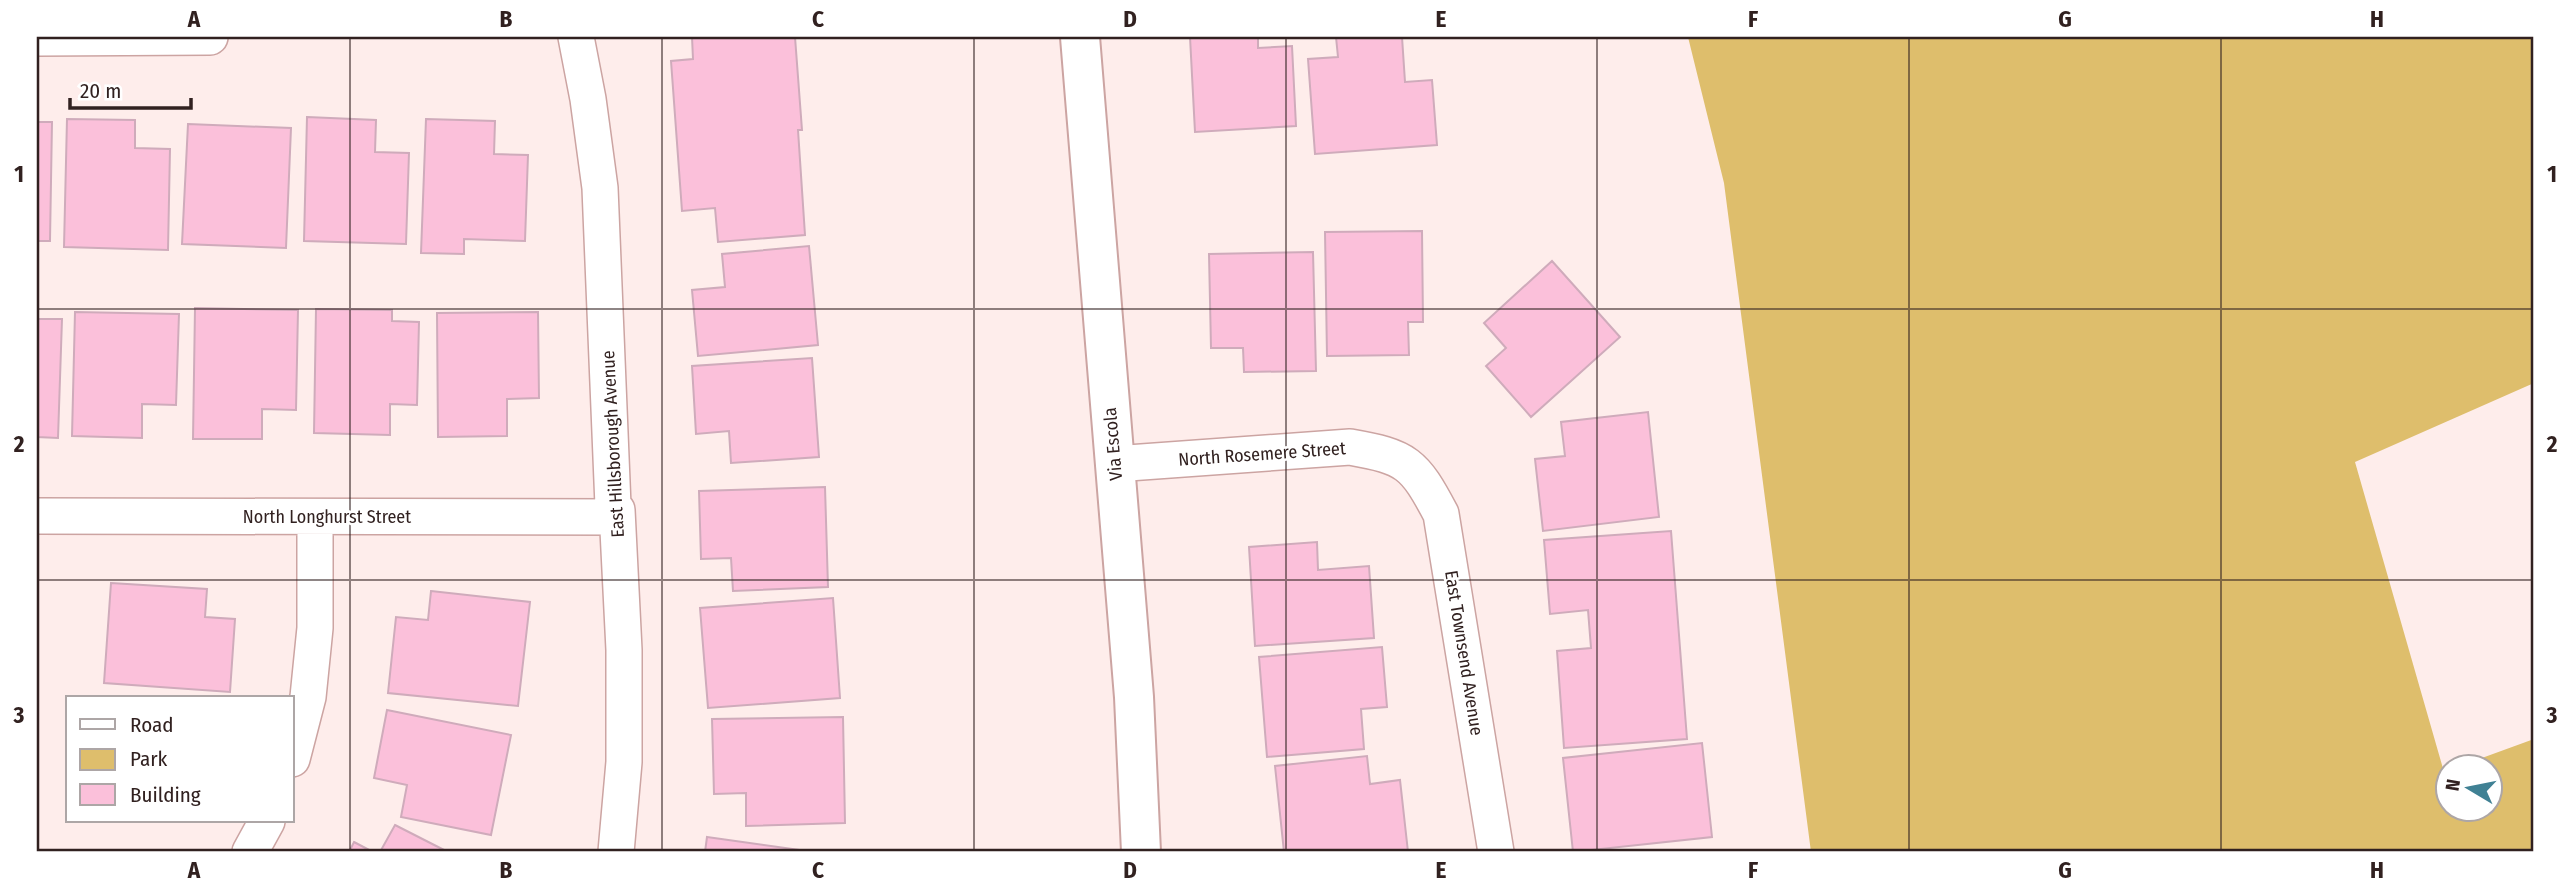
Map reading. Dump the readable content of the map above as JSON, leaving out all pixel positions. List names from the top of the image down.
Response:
{
  "streets": {
    "main road": ["Via Escola"],
    "street": [
      "East Hillsborough Avenue",
      "North Rosemere Street",
      "North Longhurst Street",
      "East Townsend Avenue"
    ]
  },
  "crossings": [
    ["East Hillsborough Avenue", "North Longhurst Street"],
    ["Via Escola", "North Rosemere Street"],
    ["North Rosemere Street", "East Townsend Avenue"]
  ],
  "legend": ["Road", "Park", "Building"],
  "scale_bar": "20 m",
  "north": "left",
  "grid": {
    "columns": [
      "A",
      "B",
      "C",
      "D",
      "E",
      "F",
      "G",
      "H"
    ],
    "rows": ["1", "2", "3"]
  }
}
